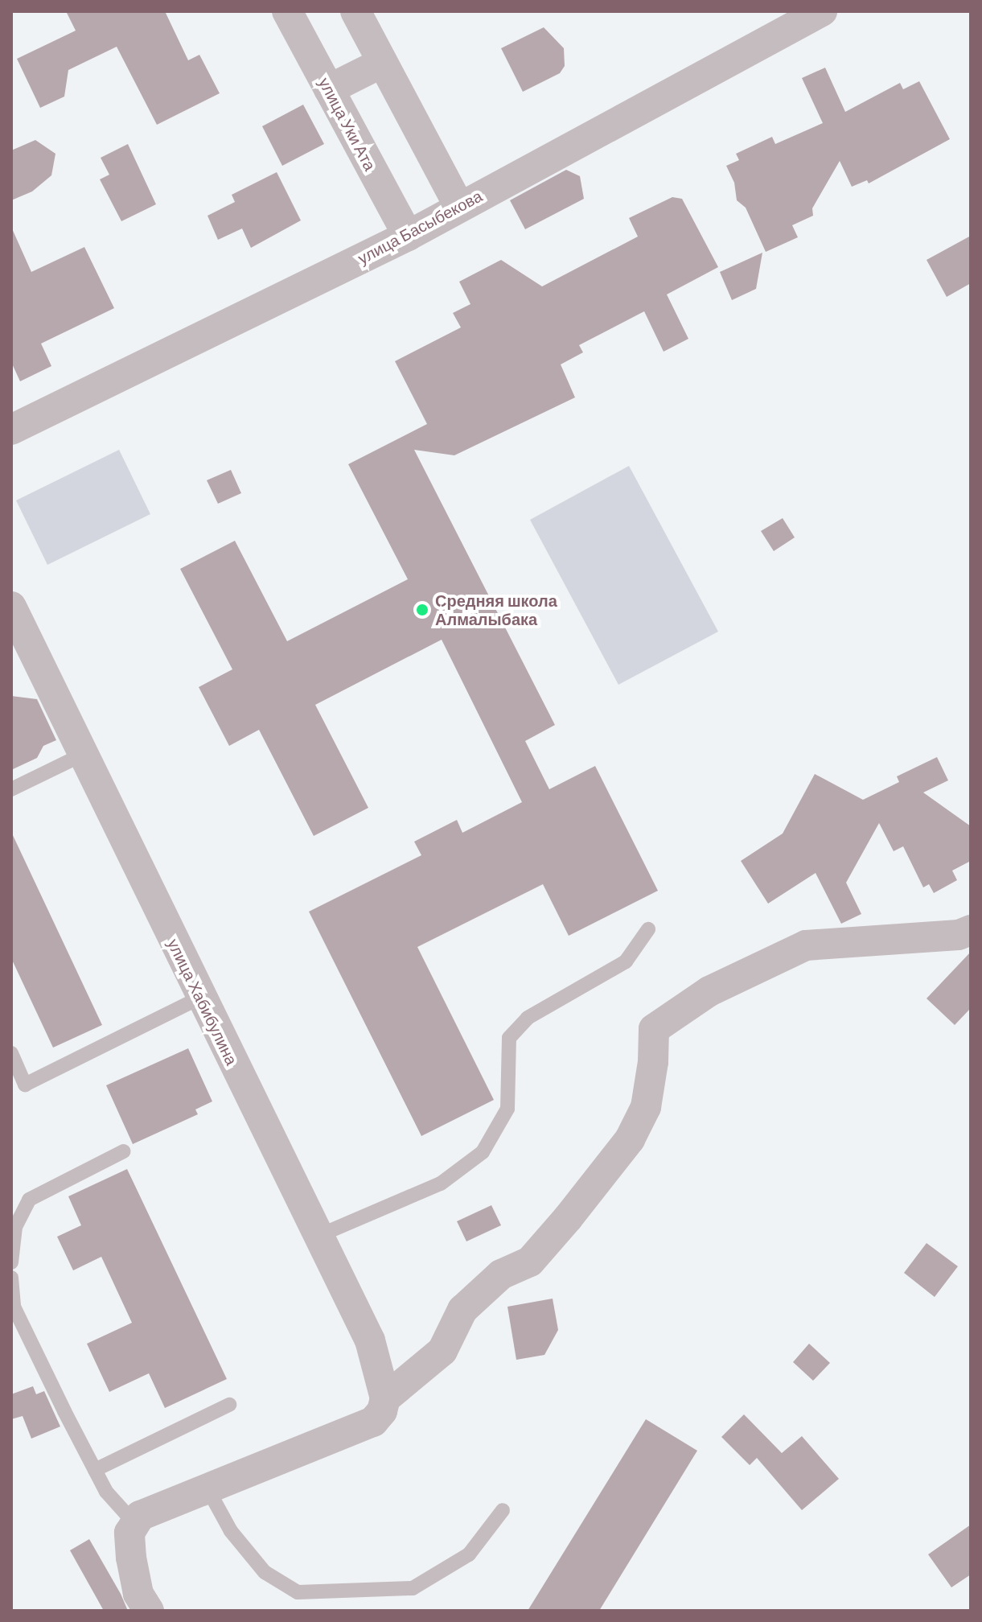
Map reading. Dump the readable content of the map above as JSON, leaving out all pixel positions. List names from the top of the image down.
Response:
{
  "streets": {
    "street": ["улица Уки Ата", "улица Басыбекова", "улица Хабибулина"]
  },
  "crossings": [
    ["улица Уки Ата", "улица Басыбекова"]
  ],
  "places": ["Средняя школа Алмалыбака"]
}
